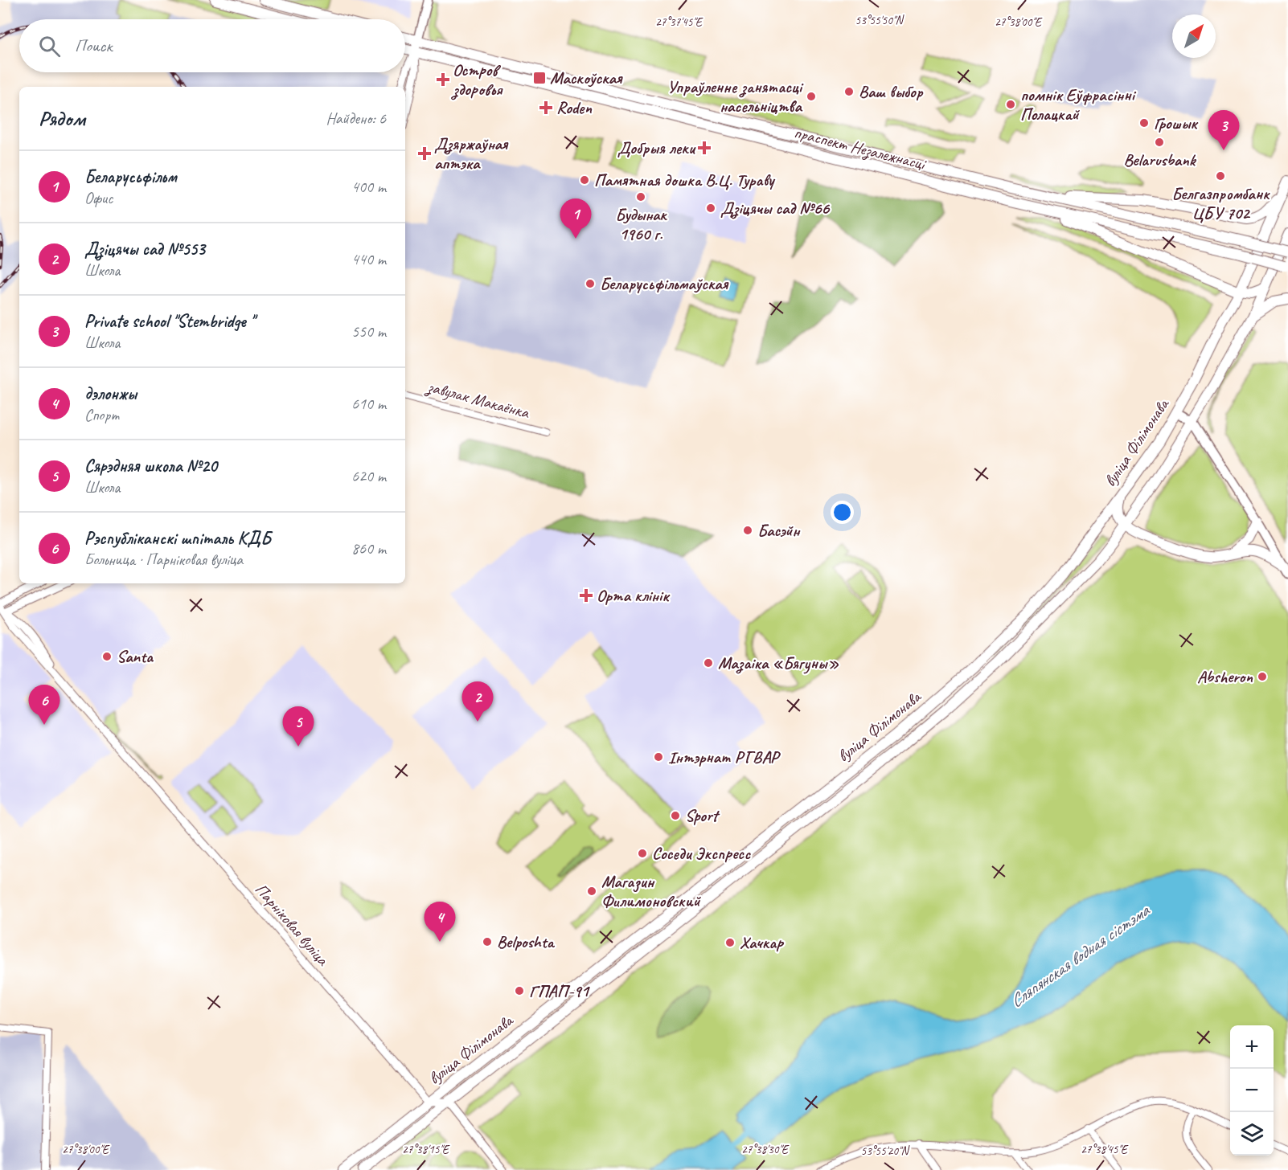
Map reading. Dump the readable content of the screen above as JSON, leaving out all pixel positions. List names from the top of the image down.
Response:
{
  "streets": {
    "main road": ["праспект Незалежнасці", "вуліца Філімонава"],
    "street": ["завулак Макаёнка", "Парніковая вуліца"]
  },
  "crossings": [
    ["вуліца Філімонава", "Парніковая вуліца"]
  ],
  "water": ["Сляпянская водная сістэма"],
  "places": {
    "transit": ["Маскоўская"],
    "health": [
      "Остров здоровья",
      "Roden",
      "Добрыя леки",
      "Дзяржаўная аптэка",
      "Орта клінік"
    ],
    "other": [
      "Ваш выбор",
      "Упраўленне занятасці насельніцтва",
      "помнік Еўфрасінні Полацкай",
      "Грошык",
      "Belarusbank",
      "Белгазпромбанк ЦБУ 702",
      "Памятная дошка В.Ц. Тураву",
      "Будынак 1960 г.",
      "Дзіцячы сад №66",
      "Беларусьфільмаўская",
      "Басэйн",
      "Santa",
      "Мазаіка «Бягуны»",
      "Absheron",
      "Інтэрнат РГВАР",
      "Sport",
      "Соседи Экспресс",
      "Магазин Филимоновский",
      "Belposhta",
      "Хачкар",
      "ГПАП-91"
    ]
  },
  "north": "top right",
  "page": {
    "search": "Поиск",
    "heading": ["Рядом", "Найдено: 6"],
    "pins": [
      "3",
      "1",
      "2",
      "6",
      "5",
      "4"
    ],
    "list": [
      {
        "mark": "1",
        "name": "Беларусьфільм",
        "note": "Офис",
        "value": "400 m"
      },
      {
        "mark": "2",
        "name": "Дзіцячы сад №553",
        "note": "Школа",
        "value": "440 m"
      },
      {
        "mark": "3",
        "name": "Private school \"Stembridge \"",
        "note": "Школа",
        "value": "550 m"
      },
      {
        "mark": "4",
        "name": "дэлонжы",
        "note": "Спорт",
        "value": "610 m"
      },
      {
        "mark": "5",
        "name": "Сярэдняя школа №20",
        "note": "Школа",
        "value": "620 m"
      },
      {
        "mark": "6",
        "name": "Рэспубліканскі шпіталь КДБ",
        "note": "Больница · Парніковая вуліца",
        "value": "860 m"
      }
    ],
    "map_buttons": ["+", "−"]
  },
  "coordinates": [
    "53°55'50\"N",
    "27°37'45\"E",
    "27°38'00\"E",
    "27°38'15\"E",
    "27°38'30\"E",
    "27°38'45\"E",
    "53°55'20\"N"
  ]
}
